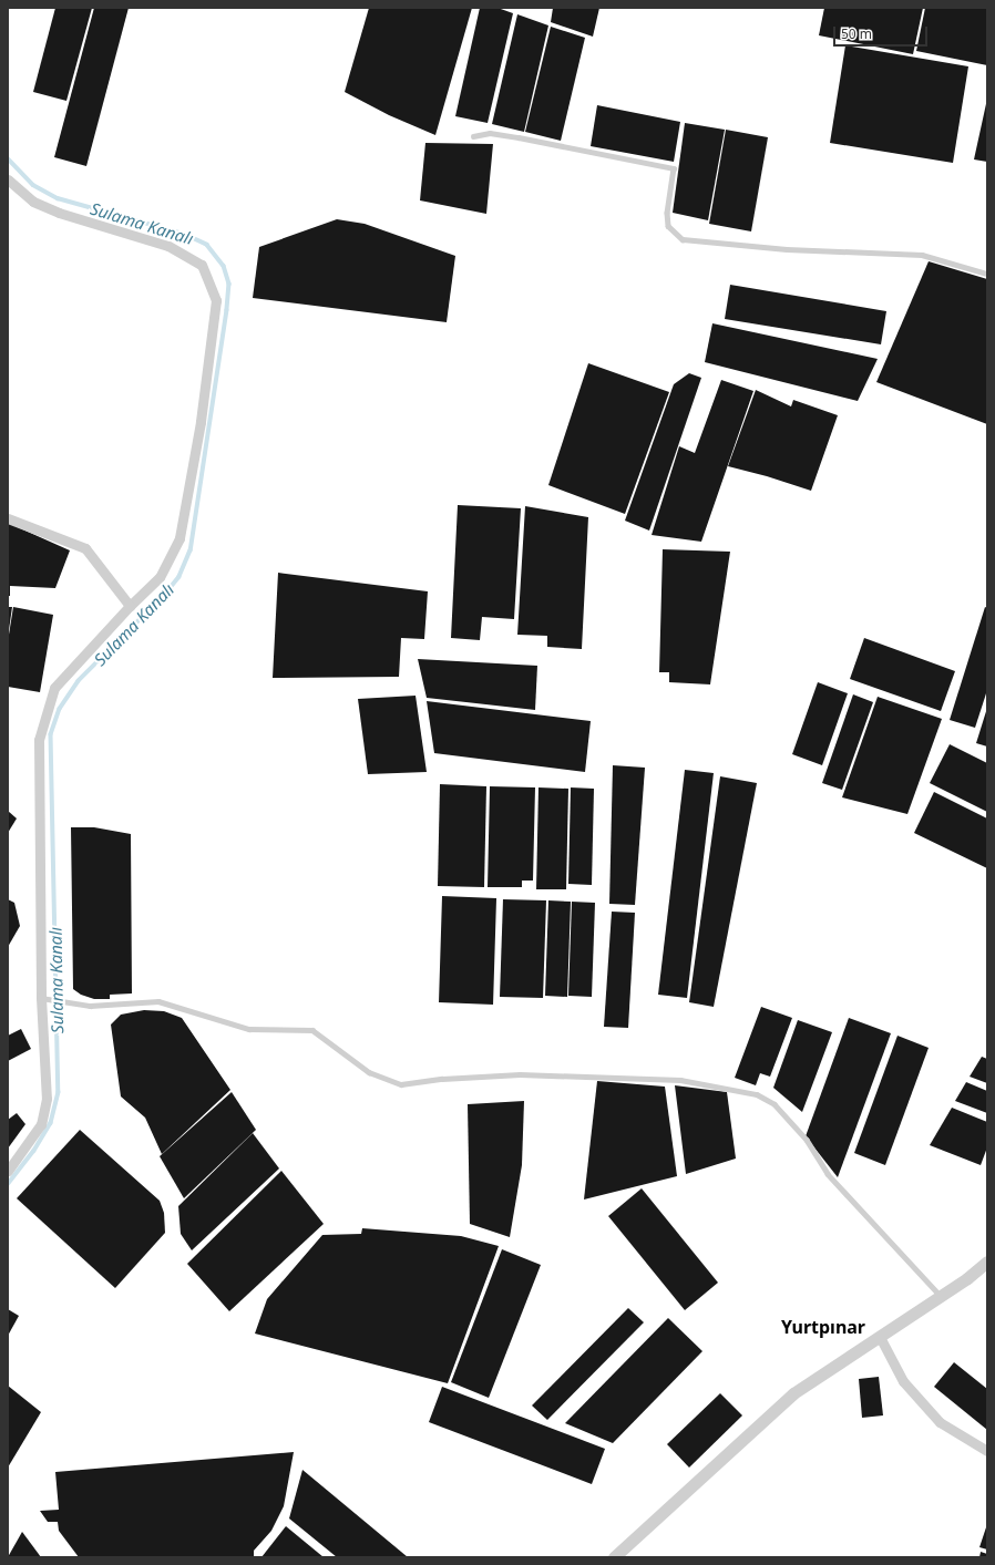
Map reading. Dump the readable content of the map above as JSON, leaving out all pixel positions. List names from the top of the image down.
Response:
{
  "districts": ["Yurtpınar"],
  "water": ["Sulama Kanalı"],
  "scale_bar": "50 m"
}
